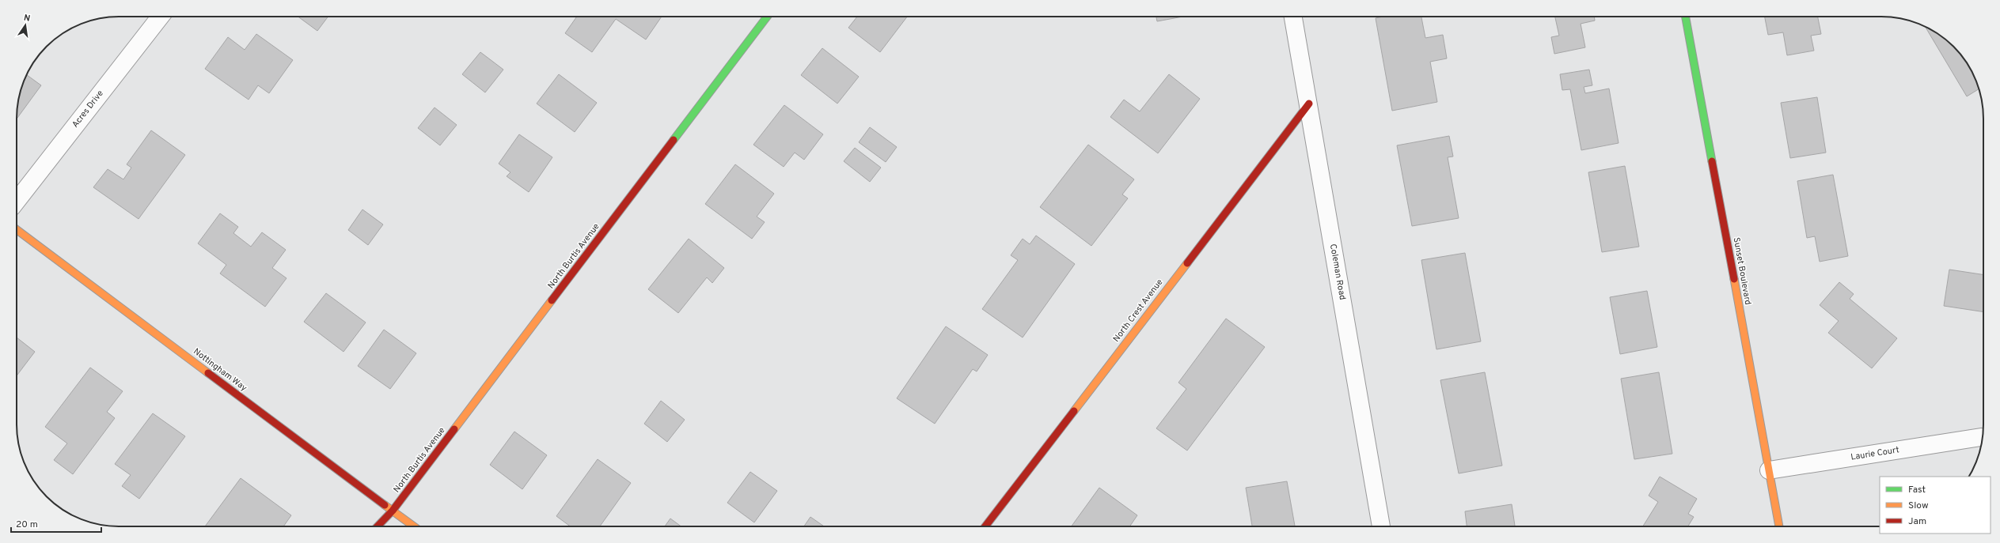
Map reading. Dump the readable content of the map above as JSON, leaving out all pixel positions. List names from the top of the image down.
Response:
{
  "streets": {
    "street": [
      "Acres Drive",
      "North Burtis Avenue",
      "Sunset Boulevard",
      "Coleman Road",
      "North Crest Avenue",
      "Nottingham Way",
      "Laurie Court"
    ]
  },
  "crossings": [
    ["North Burtis Avenue", "Nottingham Way"],
    ["Sunset Boulevard", "Laurie Court"],
    ["Coleman Road", "North Crest Avenue"]
  ],
  "legend": ["Fast", "Slow", "Jam"],
  "scale_bar": "20 m",
  "north": "top"
}
